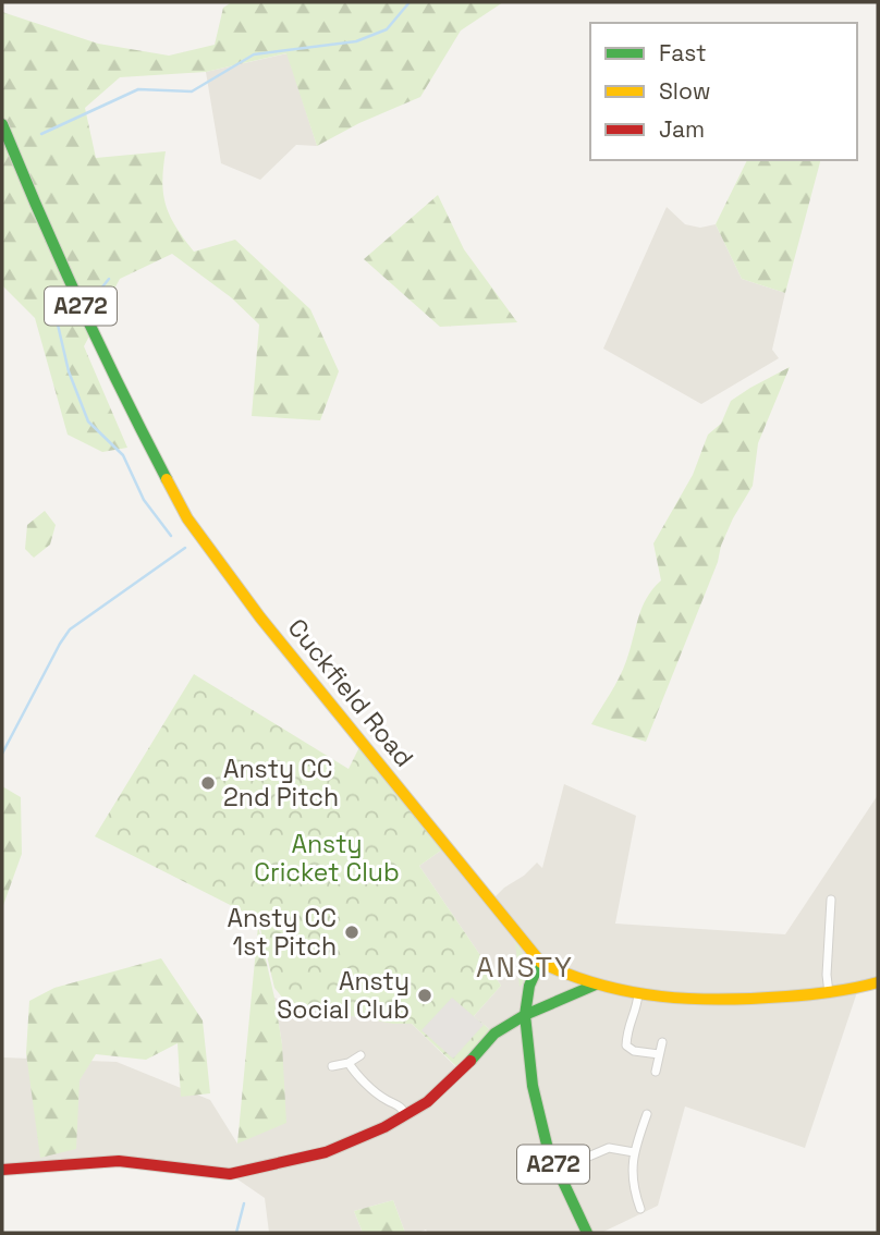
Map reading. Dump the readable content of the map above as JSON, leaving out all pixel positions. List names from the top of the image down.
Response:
{
  "streets": {
    "main road": ["A272", "Cuckfield Road"]
  },
  "crossings": [
    ["A272", "Cuckfield Road"]
  ],
  "districts": ["ANSTY"],
  "parks": ["Ansty Cricket Club"],
  "places": ["Ansty CC 2nd Pitch", "Ansty CC 1st Pitch", "Ansty Social Club"],
  "legend": ["Fast", "Slow", "Jam"]
}
